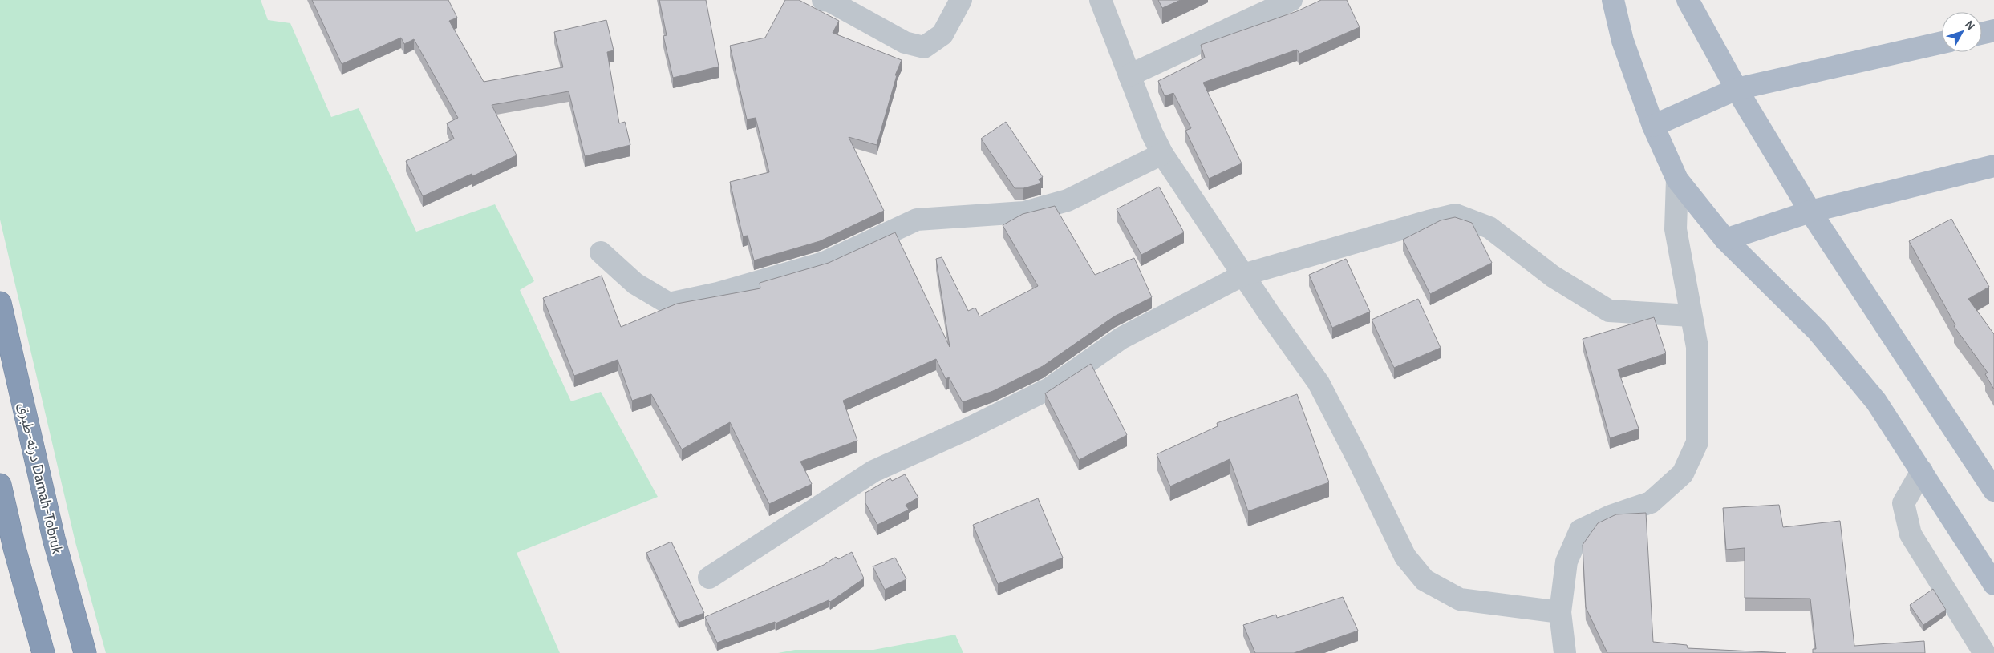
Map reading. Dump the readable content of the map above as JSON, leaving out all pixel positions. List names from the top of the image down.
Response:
{
  "streets": {
    "highway": ["درنه-طبرق Darnah-Tobruk"]
  },
  "north": "top right"
}
